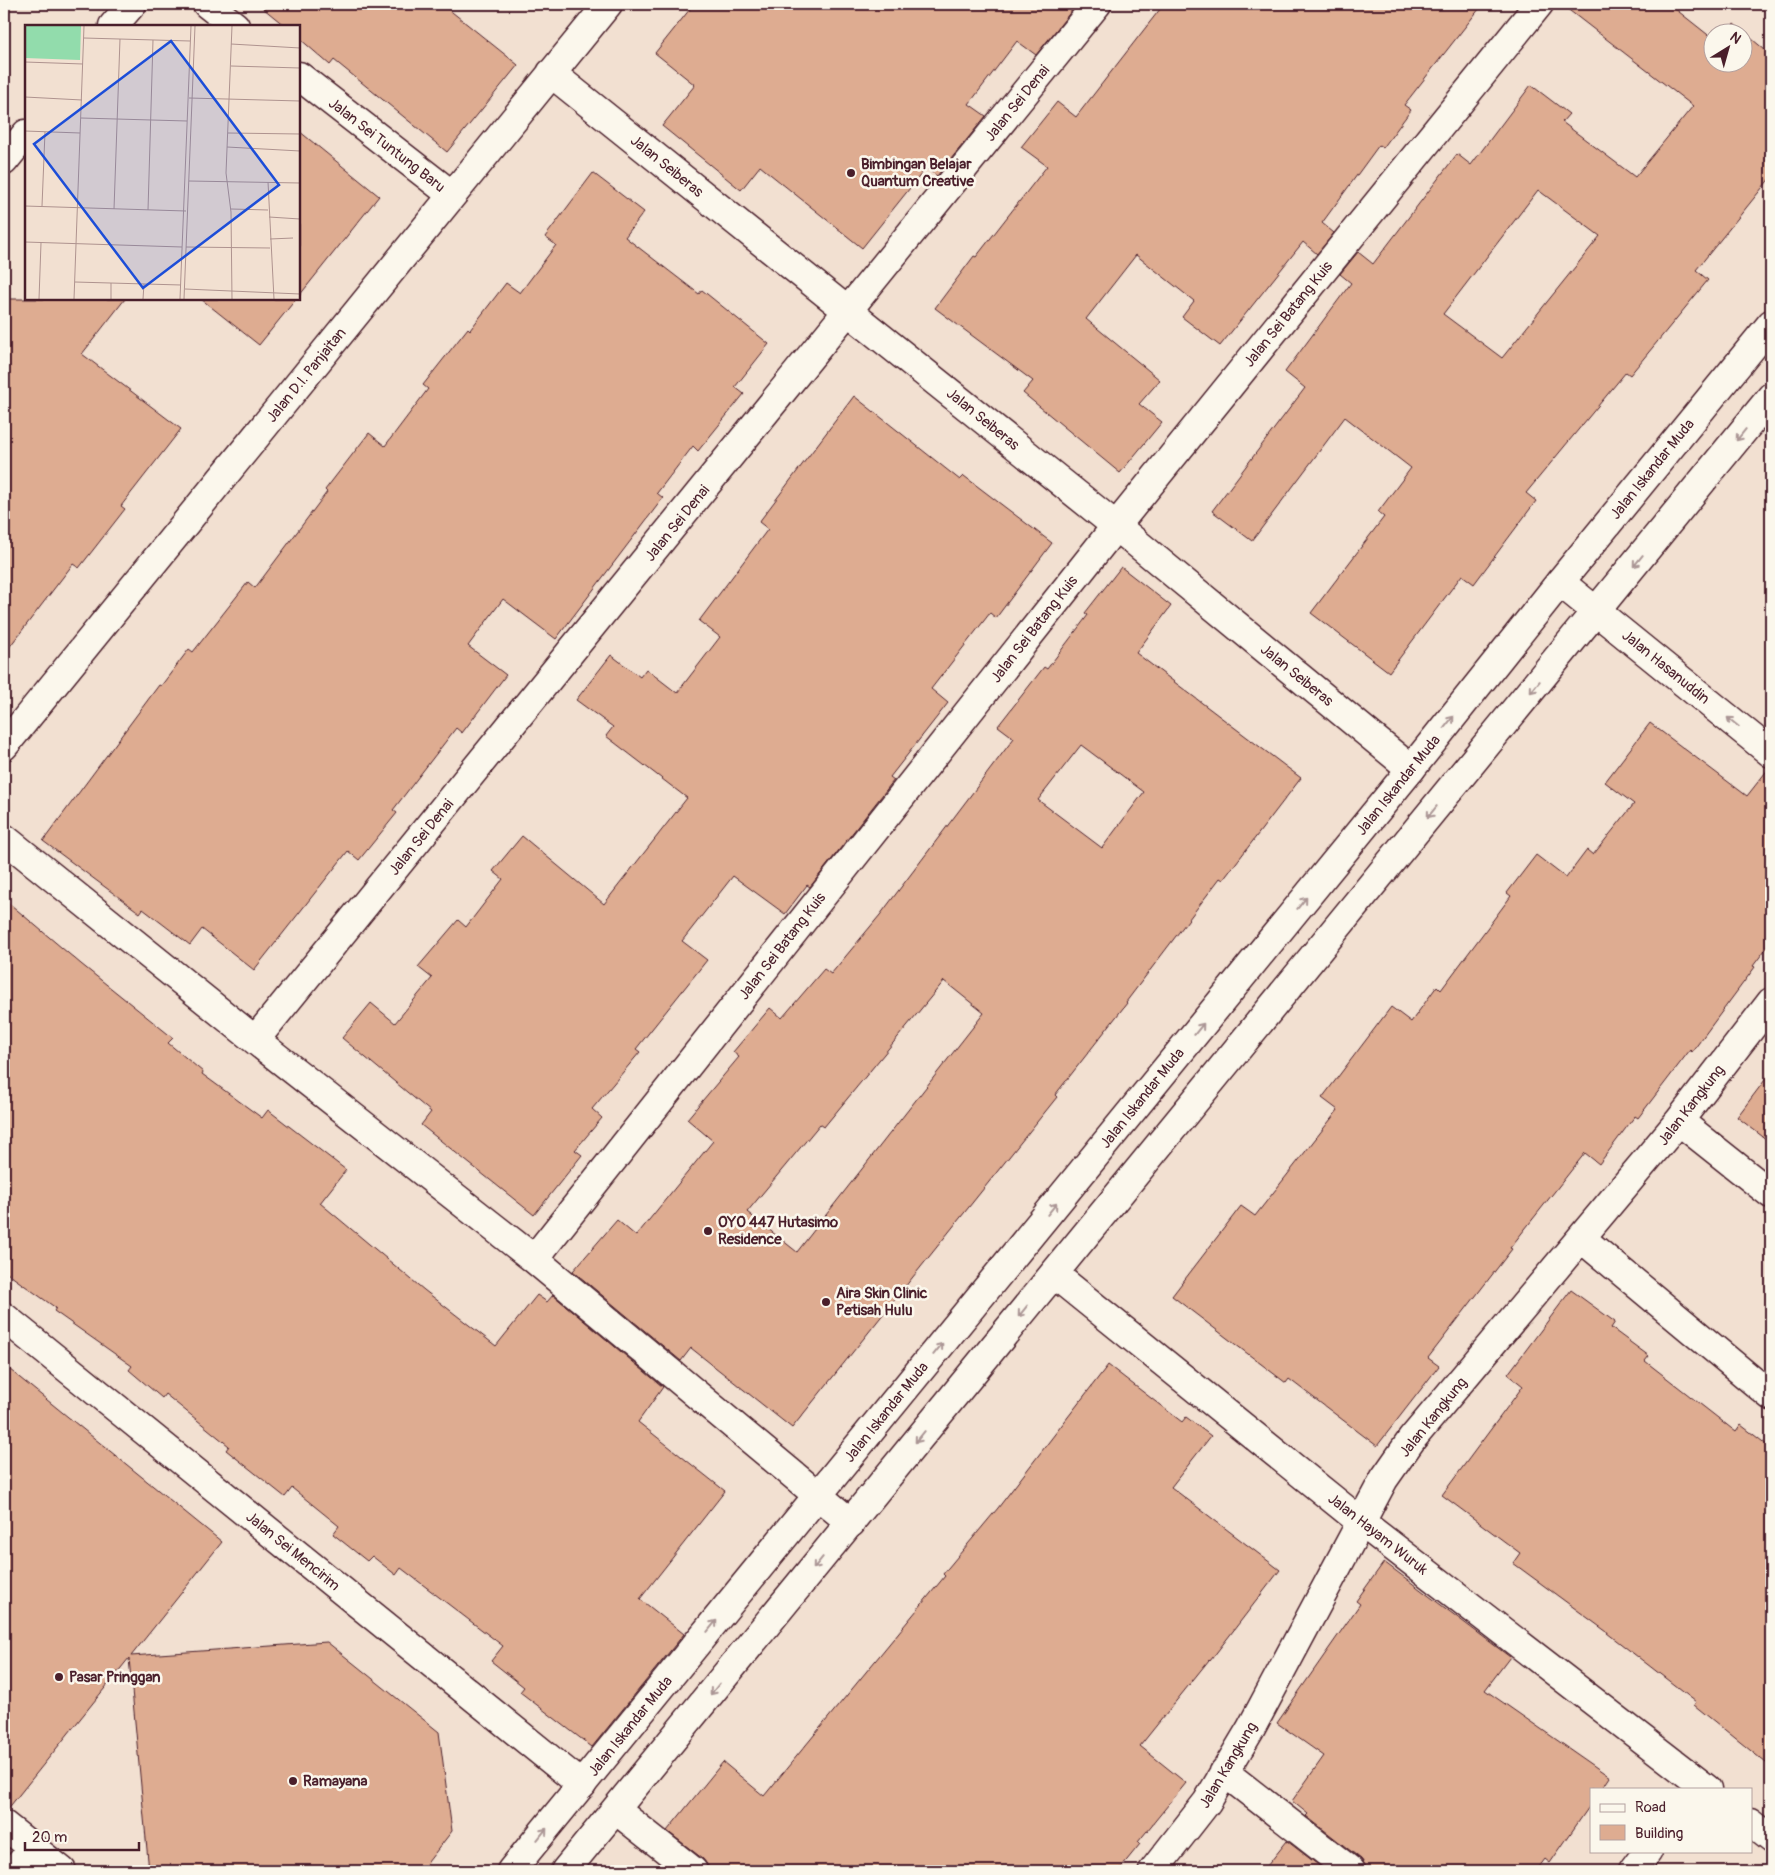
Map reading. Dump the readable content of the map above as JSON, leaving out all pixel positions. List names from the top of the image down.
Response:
{
  "streets": {
    "street": [
      "Jalan Sei Denai",
      "Jalan Sei Tuntung Baru",
      "Jalan Seiberas",
      "Jalan Sei Batang Kuis",
      "Jalan D.I. Panjaitan",
      "Jalan Iskandar Muda",
      "Jalan Hasanuddin",
      "Jalan Kangkung",
      "Jalan Hayam Wuruk",
      "Jalan Sei Mencirim"
    ]
  },
  "crossings": [
    ["Jalan Sei Denai", "Jalan Seiberas"],
    ["Jalan Sei Tuntung Baru", "Jalan D.I. Panjaitan"],
    ["Jalan Seiberas", "Jalan Sei Batang Kuis"],
    ["Jalan Seiberas", "Jalan D.I. Panjaitan"],
    ["Jalan Seiberas", "Jalan Iskandar Muda"],
    ["Jalan Iskandar Muda", "Jalan Hasanuddin"],
    ["Jalan Iskandar Muda", "Jalan Sei Mencirim"],
    ["Jalan Kangkung", "Jalan Hayam Wuruk"]
  ],
  "one_way": ["Jalan Hasanuddin"],
  "places": [
    "Bimbingan Belajar Quantum Creative",
    "OYO 447 Hutasimo Residence",
    "Aira Skin Clinic Petisah Hulu",
    "Pasar Pringgan",
    "Ramayana"
  ],
  "legend": ["Road", "Building"],
  "scale_bar": "20 m",
  "north": "top right"
}
